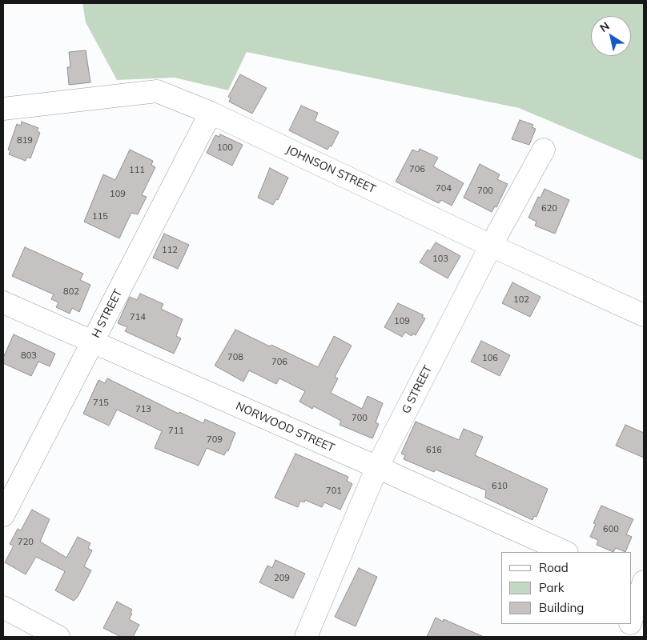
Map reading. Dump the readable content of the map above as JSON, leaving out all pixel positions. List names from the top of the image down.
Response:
{
  "streets": {
    "street": [
      "JOHNSON STREET",
      "H STREET",
      "G STREET",
      "NORWOOD STREET"
    ]
  },
  "crossings": [
    ["JOHNSON STREET", "H STREET"],
    ["JOHNSON STREET", "G STREET"],
    ["H STREET", "NORWOOD STREET"],
    ["G STREET", "NORWOOD STREET"]
  ],
  "house_numbers": [
    "819",
    "100",
    "706",
    "111",
    "704",
    "700",
    "109",
    "620",
    "115",
    "112",
    "103",
    "802",
    "102",
    "714",
    "109",
    "803",
    "708",
    "106",
    "706",
    "715",
    "713",
    "700",
    "711",
    "709",
    "616",
    "610",
    "701",
    "600",
    "720",
    "209"
  ],
  "legend": ["Road", "Park", "Building"],
  "north": "top left"
}
